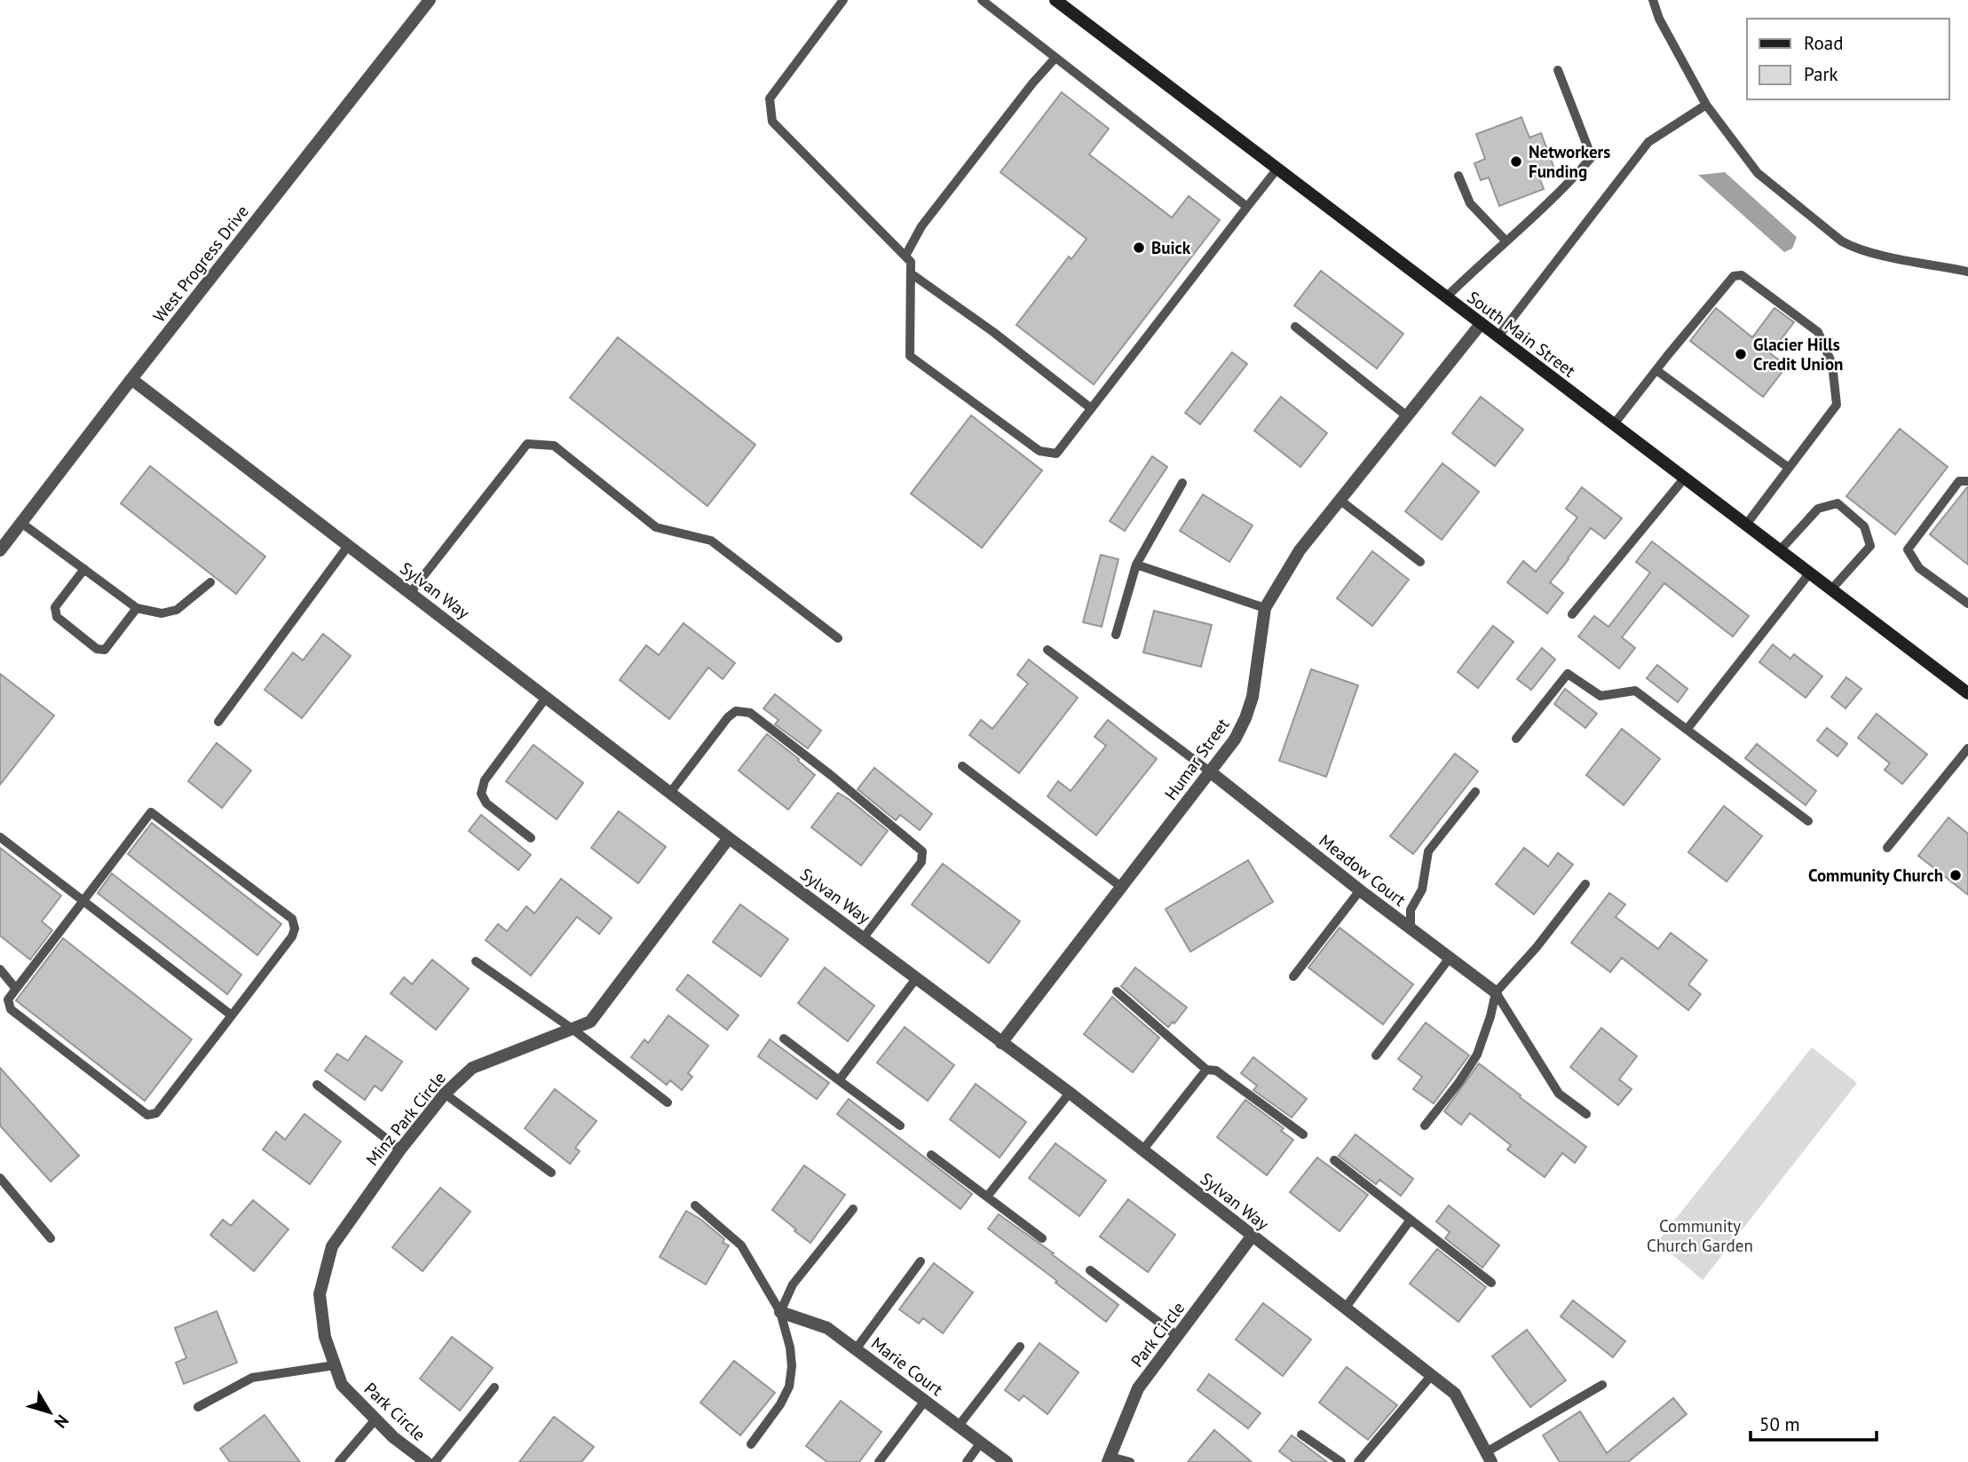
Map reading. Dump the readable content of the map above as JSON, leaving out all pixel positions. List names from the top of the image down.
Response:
{
  "streets": {
    "main road": ["South Main Street"],
    "street": [
      "West Progress Drive",
      "Sylvan Way",
      "Humar Street",
      "Meadow Court",
      "Minz Park Circle",
      "Park Circle",
      "Marie Court"
    ]
  },
  "crossings": [
    ["West Progress Drive", "Sylvan Way"],
    ["South Main Street", "Humar Street"],
    ["Sylvan Way", "Humar Street"],
    ["Sylvan Way", "Minz Park Circle"],
    ["Sylvan Way", "Park Circle"],
    ["Humar Street", "Meadow Court"],
    ["Minz Park Circle", "Park Circle"]
  ],
  "parks": ["Community Church Garden"],
  "places": [
    "Networkers Funding",
    "Buick",
    "Glacier Hills Credit Union",
    "Community Church"
  ],
  "legend": ["Road", "Park"],
  "scale_bar": "50 m",
  "north": "bottom right"
}
